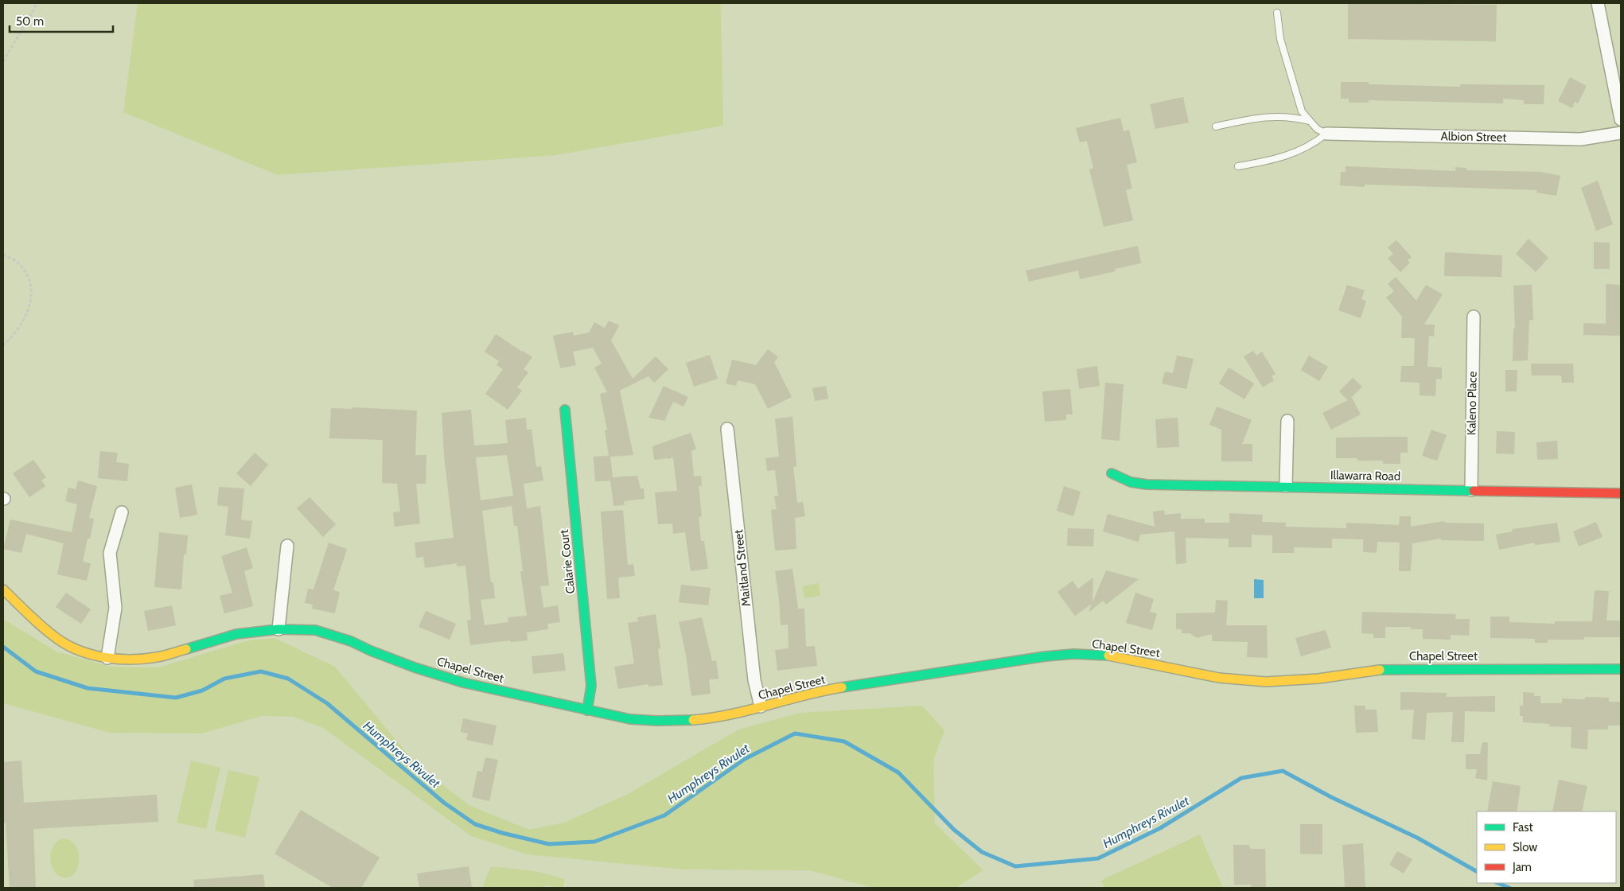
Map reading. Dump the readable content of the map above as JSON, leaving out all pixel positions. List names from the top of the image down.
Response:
{
  "streets": {
    "street": [
      "Albion Street",
      "Kaleno Place",
      "Illawarra Road",
      "Calarie Court",
      "Maitland Street",
      "Chapel Street"
    ]
  },
  "crossings": [
    ["Kaleno Place", "Illawarra Road"],
    ["Calarie Court", "Chapel Street"],
    ["Maitland Street", "Chapel Street"]
  ],
  "water": ["Humphreys Rivulet"],
  "legend": ["Fast", "Slow", "Jam"],
  "scale_bar": "50 m"
}
